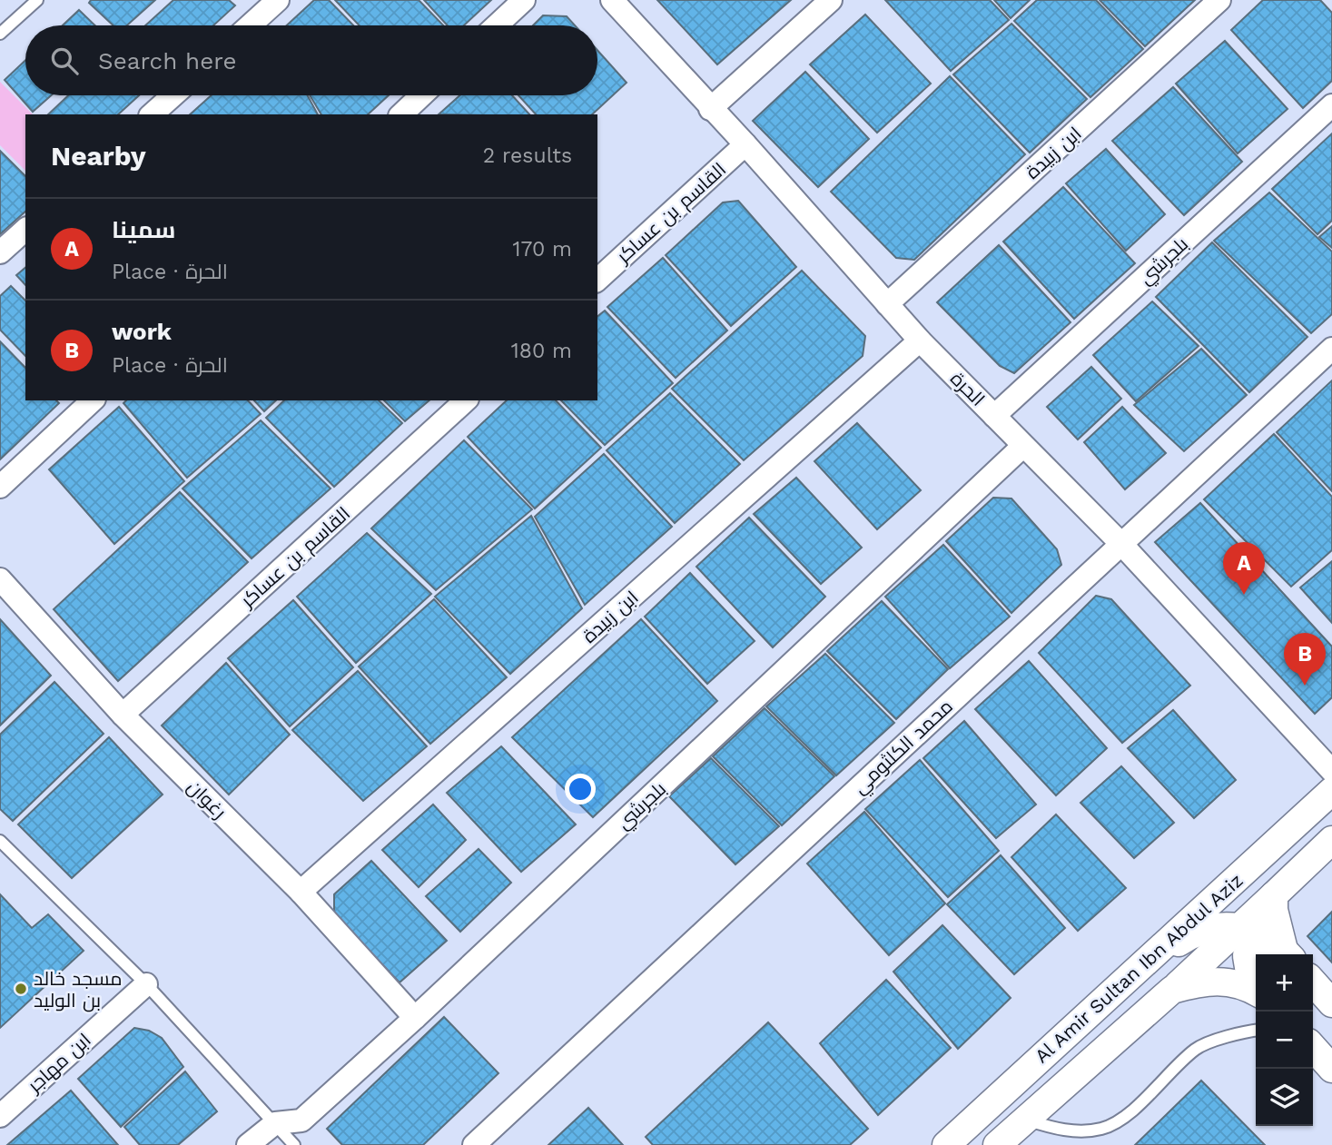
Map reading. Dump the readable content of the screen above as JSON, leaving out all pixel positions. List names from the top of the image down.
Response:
{
  "streets": {
    "street": [
      "ابن زبيدة",
      "القاسم بن عساكر",
      "بلجرشي",
      "الحرة",
      "محمد الكلثومي",
      "رغوان",
      "Al Amir Sultan Ibn Abdul Aziz",
      "ابن مهاجر"
    ]
  },
  "crossings": [
    ["ابن زبيدة", "الحرة"],
    ["ابن زبيدة", "رغوان"],
    ["القاسم بن عساكر", "الحرة"],
    ["القاسم بن عساكر", "رغوان"],
    ["بلجرشي", "الحرة"],
    ["بلجرشي", "رغوان"],
    ["الحرة", "محمد الكلثومي"]
  ],
  "places": ["مسجد خالد بن الوليد"],
  "page": {
    "search": "Search here",
    "heading": ["Nearby", "2 results"],
    "list": [
      {
        "mark": "A",
        "name": "سمينا",
        "note": "Place · الحرة",
        "value": "170 m"
      },
      {
        "mark": "B",
        "name": "work",
        "note": "Place · الحرة",
        "value": "180 m"
      }
    ],
    "pins": ["A", "B"],
    "map_buttons": ["+", "−"]
  }
}
